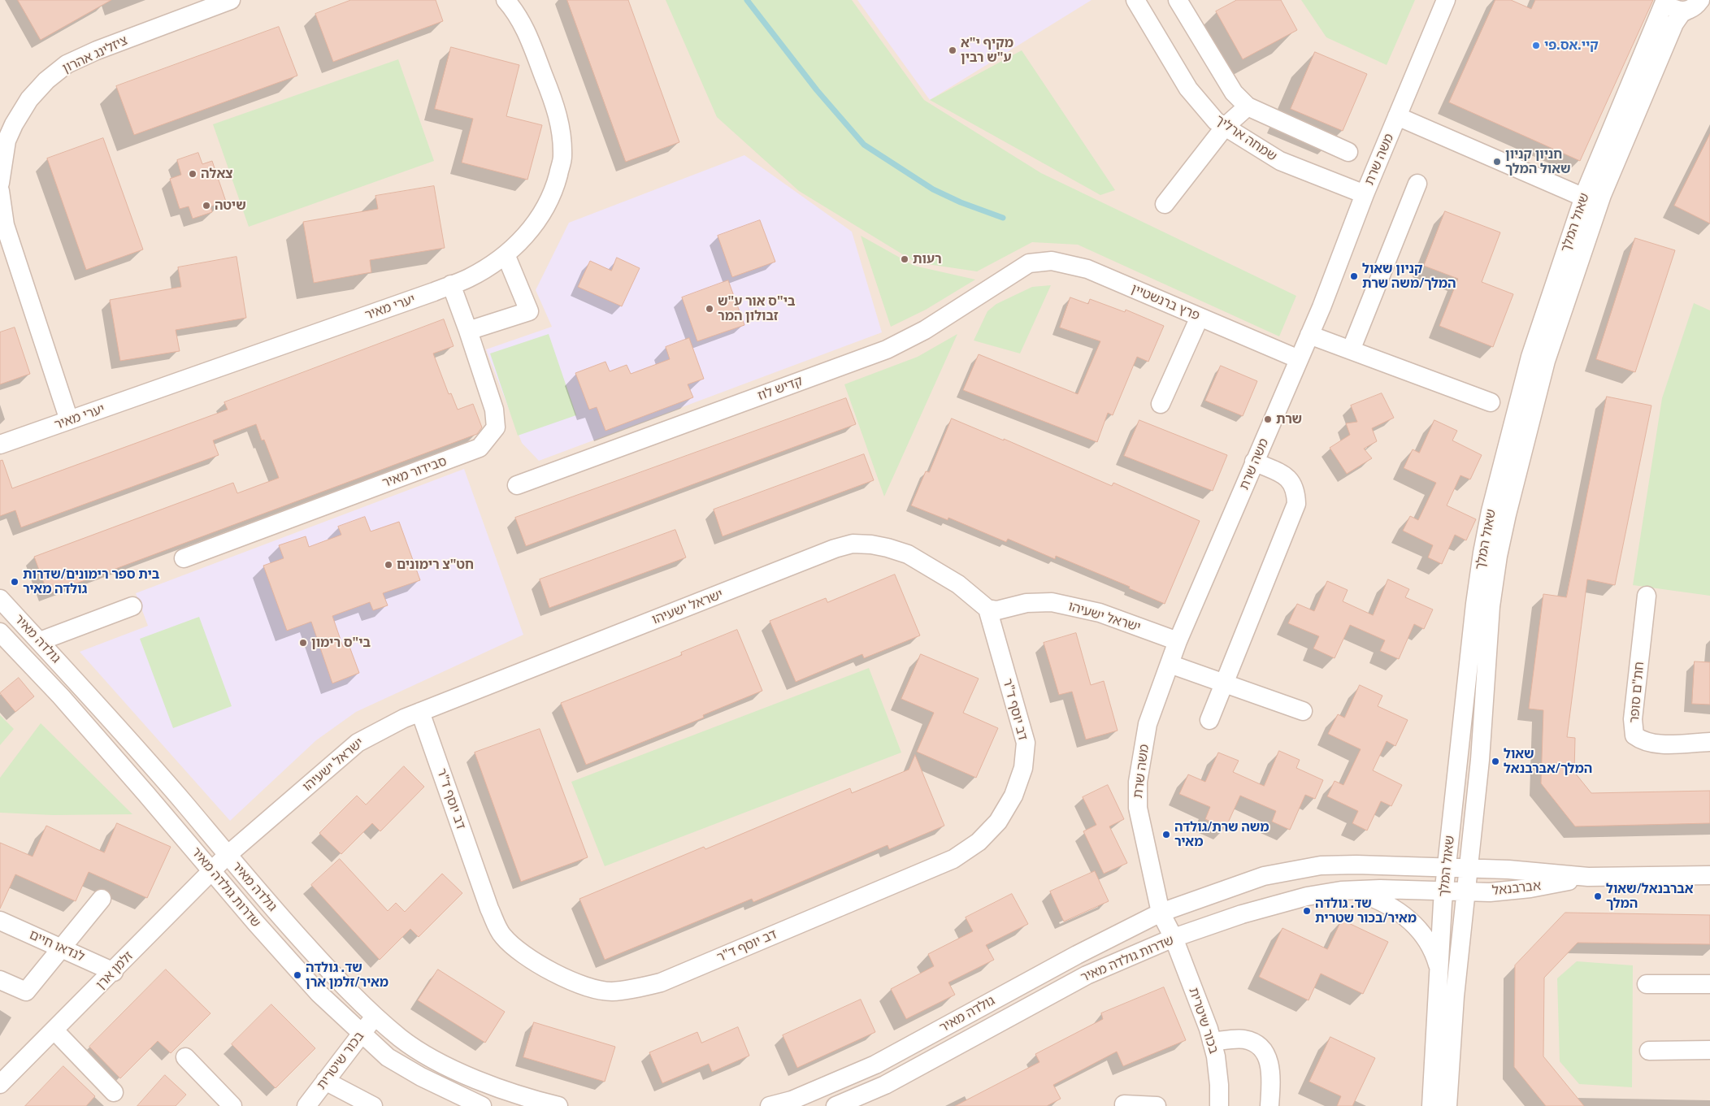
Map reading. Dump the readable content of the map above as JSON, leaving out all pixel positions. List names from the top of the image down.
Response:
{
  "streets": {
    "street": [
      "ציזלינג אהרון",
      "שמחה ארליך",
      "משה שרת",
      "שאול המלך",
      "פרץ ברנשטיין",
      "יערי מאיר",
      "קדיש לוז",
      "סבידור מאיר",
      "ישראל ישעיהו",
      "גולדה מאיר",
      "חת\"ם סופר",
      "דב יוסף ד\"ר",
      "שדרות גולדה מאיר",
      "אברבנאל",
      "לנדאו חיים",
      "זלמן ארן",
      "בכור שיטרית"
    ]
  },
  "crossings": [
    ["שמחה ארליך", "משה שרת"],
    ["משה שרת", "פרץ ברנשטיין"],
    ["משה שרת", "ישראל ישעיהו"],
    ["משה שרת", "גולדה מאיר"],
    ["משה שרת", "שדרות גולדה מאיר"],
    ["משה שרת", "בכור שיטרית"],
    ["שאול המלך", "שדרות גולדה מאיר"],
    ["שאול המלך", "אברבנאל"],
    ["פרץ ברנשטיין", "קדיש לוז"],
    ["יערי מאיר", "סבידור מאיר"],
    ["ישראל ישעיהו", "גולדה מאיר"],
    ["ישראל ישעיהו", "דב יוסף ד\"ר"],
    ["ישראל ישעיהו", "זלמן ארן"],
    ["גולדה מאיר", "זלמן ארן"],
    ["גולדה מאיר", "בכור שיטרית"],
    ["שדרות גולדה מאיר", "אברבנאל"],
    ["שדרות גולדה מאיר", "זלמן ארן"],
    ["שדרות גולדה מאיר", "בכור שיטרית"],
    ["לנדאו חיים", "זלמן ארן"]
  ],
  "places": [
    "קיי.אס.פי",
    "מקיף י\"א ע\"ש רבין",
    "חניון קניון שאול המלך",
    "צאלה",
    "שיטה",
    "רעות",
    "קניון שאול המלך/משה שרת",
    "בי\"ס אור ע\"ש זבולון המר",
    "שרת",
    "חט\"צ רימונים",
    "בית ספר רימונים/שדרות גולדה מאיר",
    "בי\"ס רימון",
    "שאול המלך/אברבנאל",
    "משה שרת/גולדה מאיר",
    "אברבנאל/שאול המלך",
    "שד. גולדה מאיר/בכור שטרית",
    "שד. גולדה מאיר/זלמן ארן"
  ]
}
